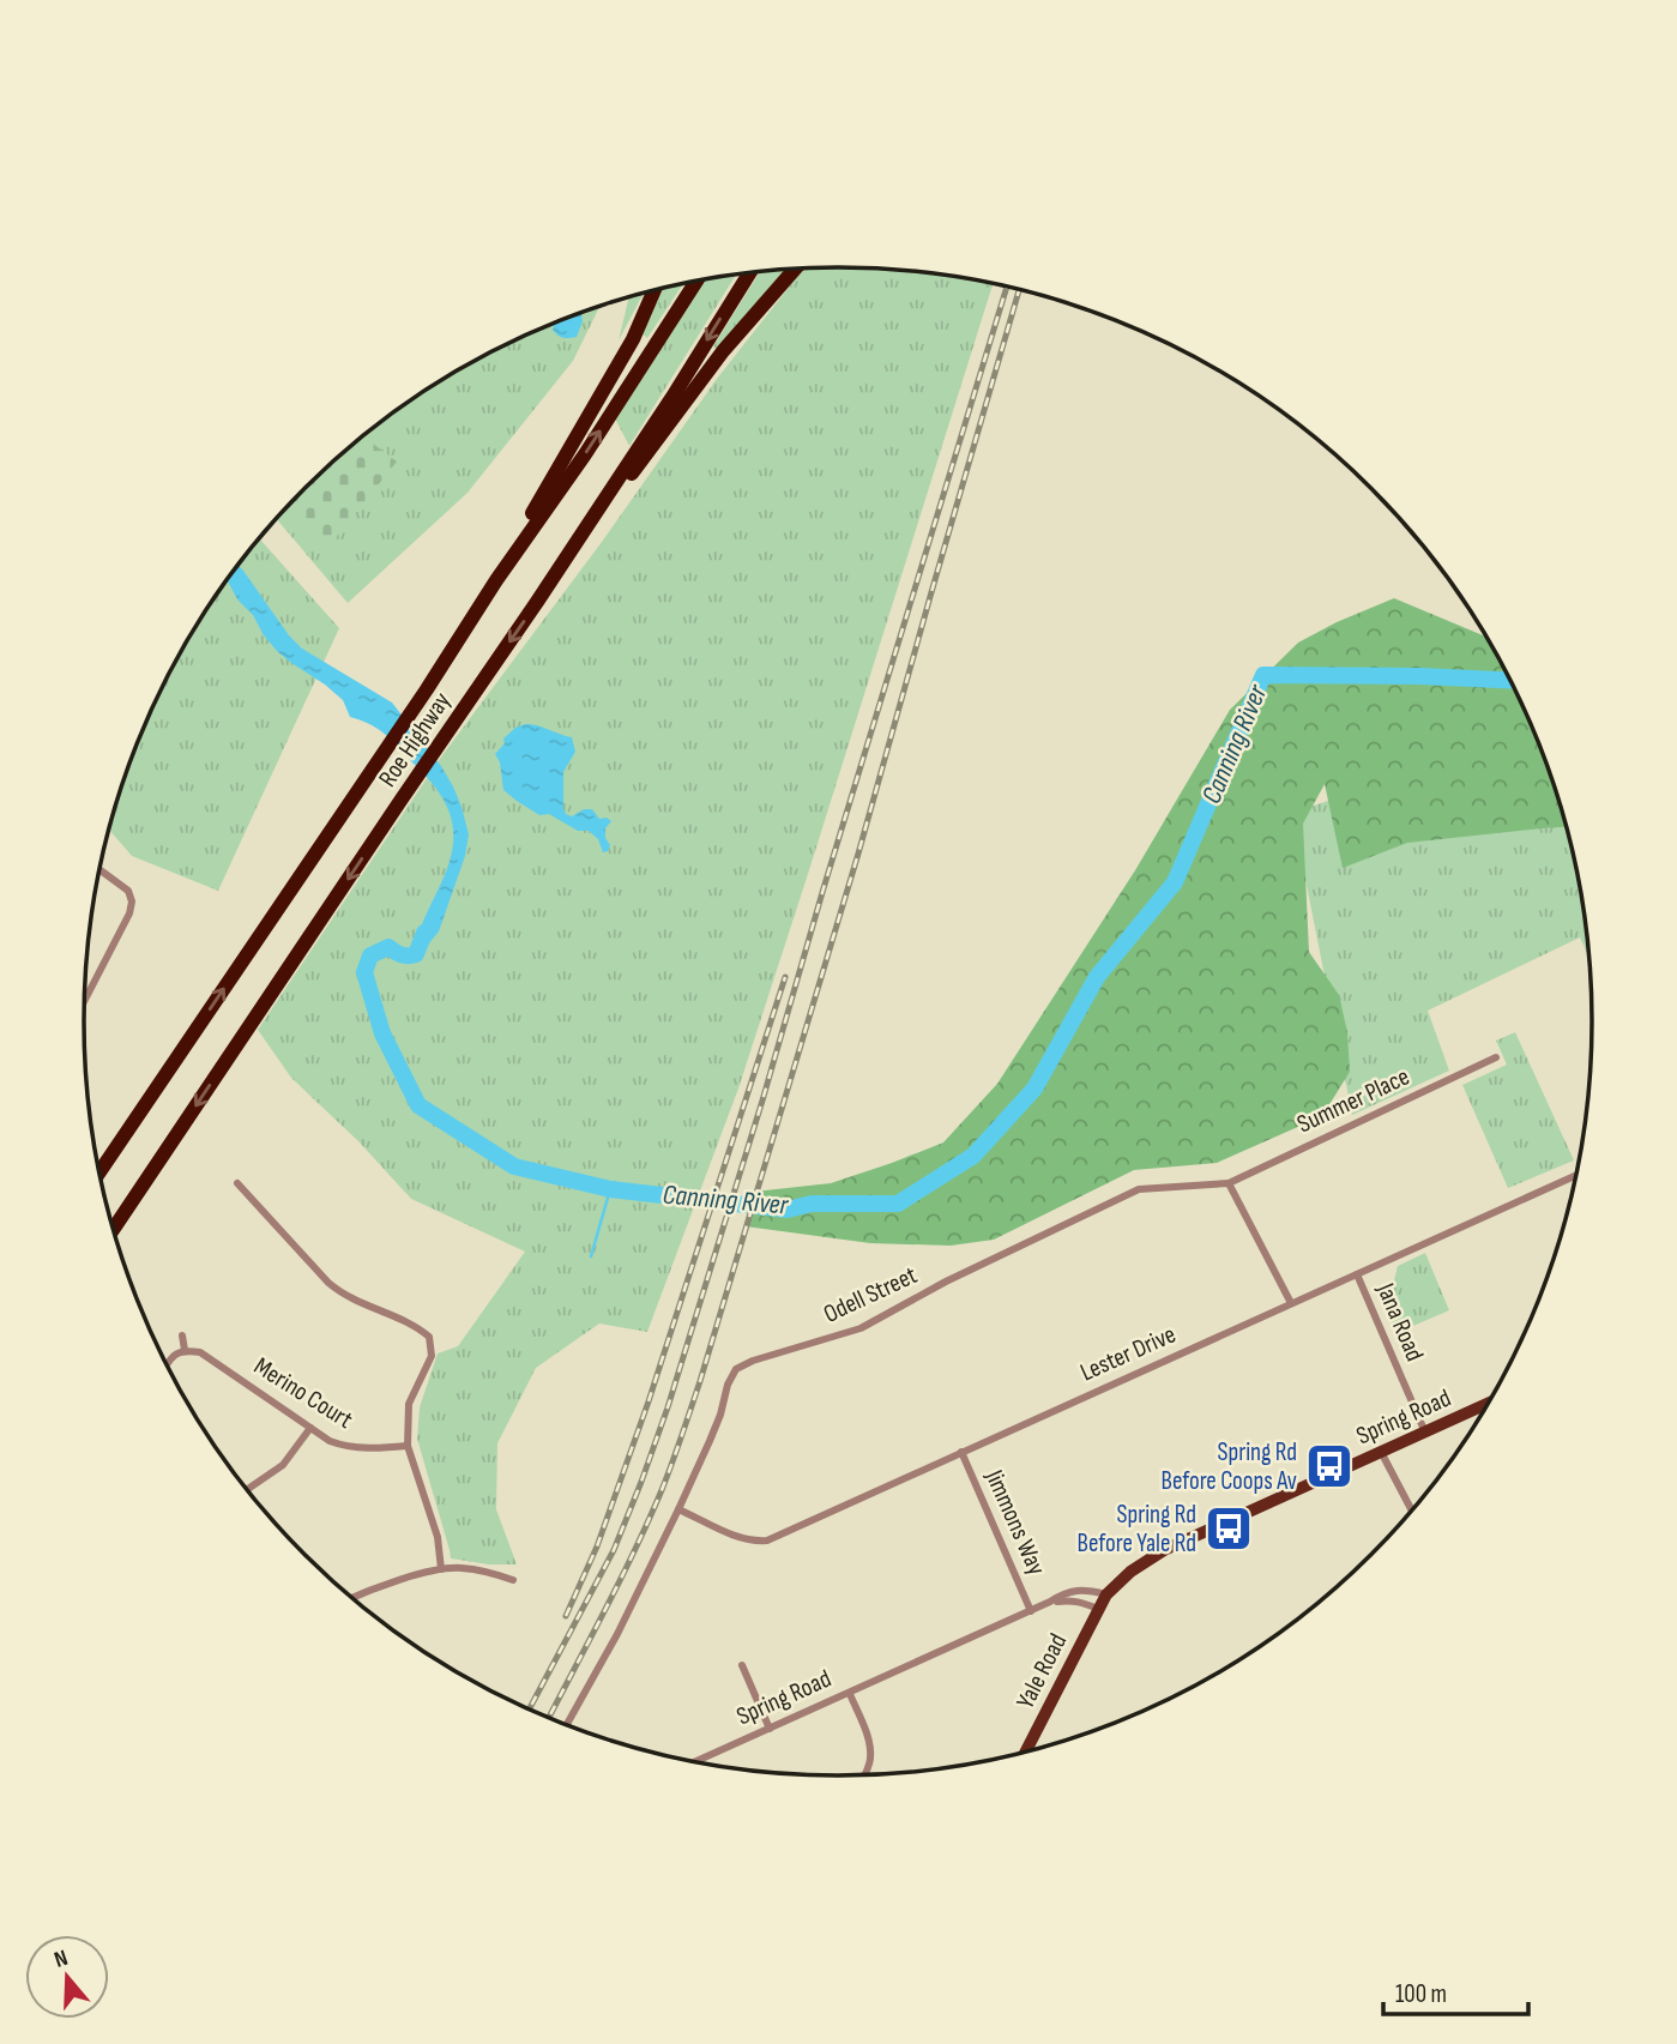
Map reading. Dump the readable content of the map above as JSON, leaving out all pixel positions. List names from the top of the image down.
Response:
{
  "streets": {
    "highway": ["Roe Highway"],
    "main road": ["Spring Road", "Yale Road"],
    "street": [
      "Summer Place",
      "Odell Street",
      "Jana Road",
      "Lester Drive",
      "Merino Court",
      "Jimmons Way"
    ]
  },
  "crossings": [
    ["Summer Place", "Odell Street"],
    ["Odell Street", "Lester Drive"],
    ["Jana Road", "Lester Drive"],
    ["Jana Road", "Spring Road"],
    ["Lester Drive", "Jimmons Way"],
    ["Spring Road", "Jimmons Way"],
    ["Spring Road", "Yale Road"]
  ],
  "water": ["Canning River"],
  "places": {
    "bus stop": ["Spring Rd Before Coops Av", "Spring Rd Before Yale Rd"]
  },
  "scale_bar": "100 m",
  "north": "top"
}
